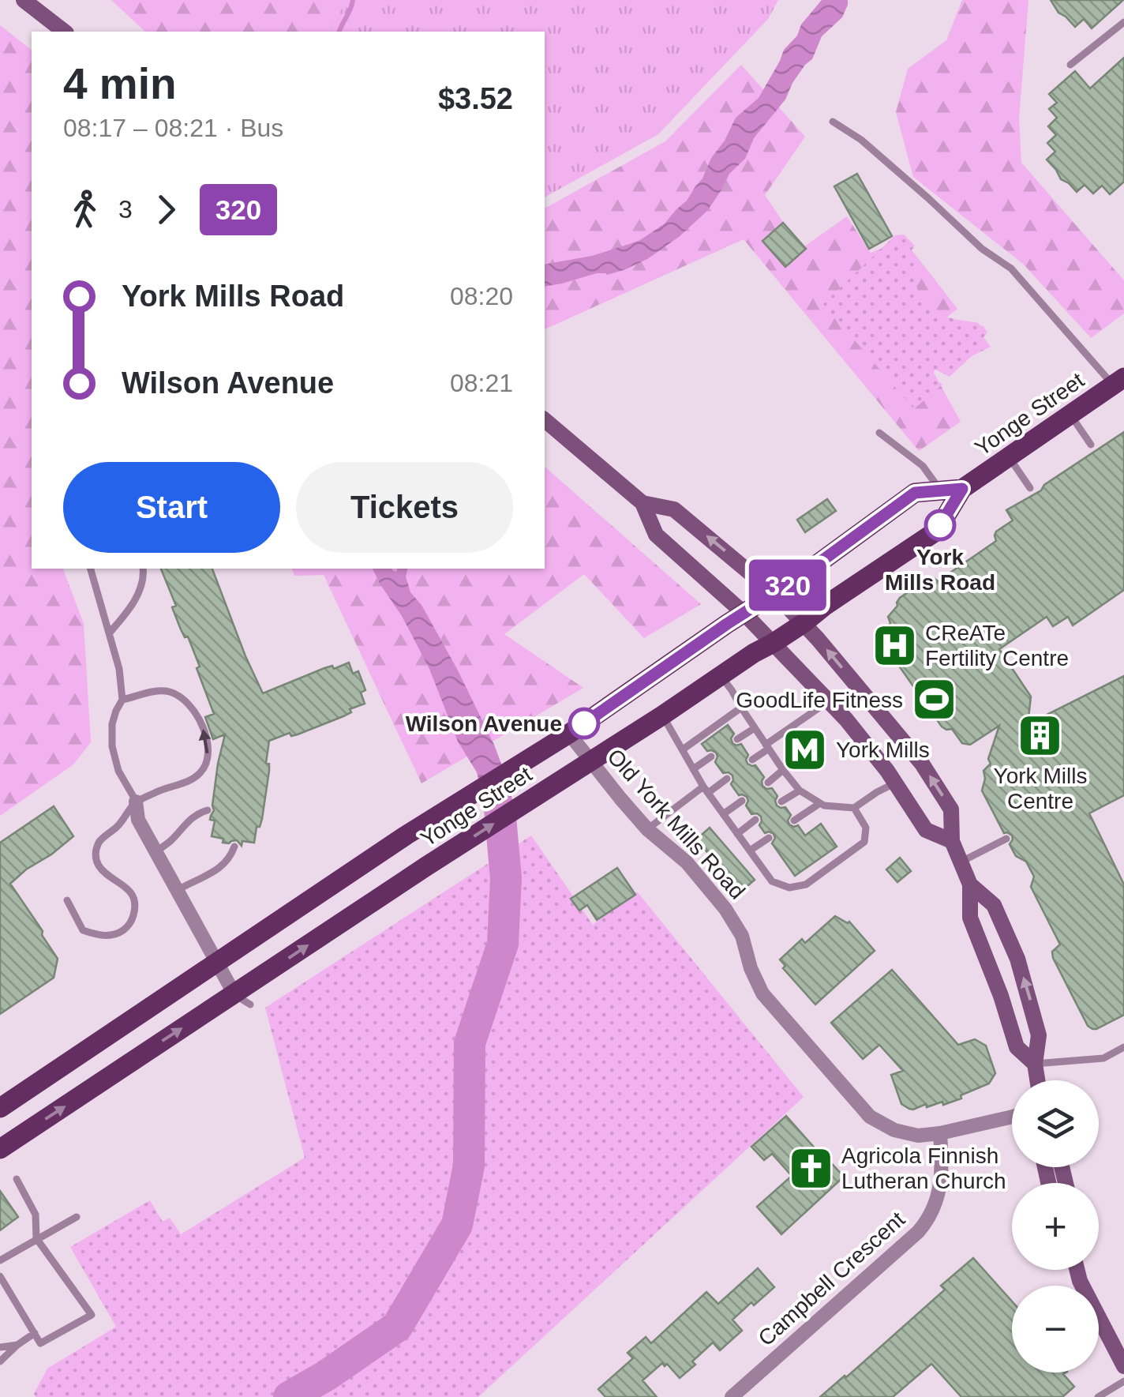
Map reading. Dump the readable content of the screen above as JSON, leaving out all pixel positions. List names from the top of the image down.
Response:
{
  "streets": {
    "main road": ["Yonge Street"],
    "street": ["Old York Mills Road", "Campbell Crescent"]
  },
  "crossings": [
    ["Yonge Street", "Old York Mills Road"],
    ["Old York Mills Road", "Campbell Crescent"]
  ],
  "places": {
    "other": ["York Mills Road", "Wilson Avenue"],
    "hospital": ["CReATe Fertility Centre"],
    "sports": ["GoodLife Fitness"],
    "building": ["York Mills Centre"],
    "metro station": ["York Mills"],
    "church": ["Agricola Finnish Lutheran Church"]
  },
  "lines": ["bus line 320"],
  "page": {
    "on_map": "320",
    "heading": ["4 min", "08:17 – 08:21 · Bus", "$3.52"],
    "legs": ["3", "320"],
    "list": [
      {
        "name": "York Mills Road",
        "value": "08:20"
      },
      {
        "name": "Wilson Avenue",
        "value": "08:21"
      }
    ],
    "buttons": ["Start", "Tickets"],
    "map_buttons": ["+", "−"]
  }
}
